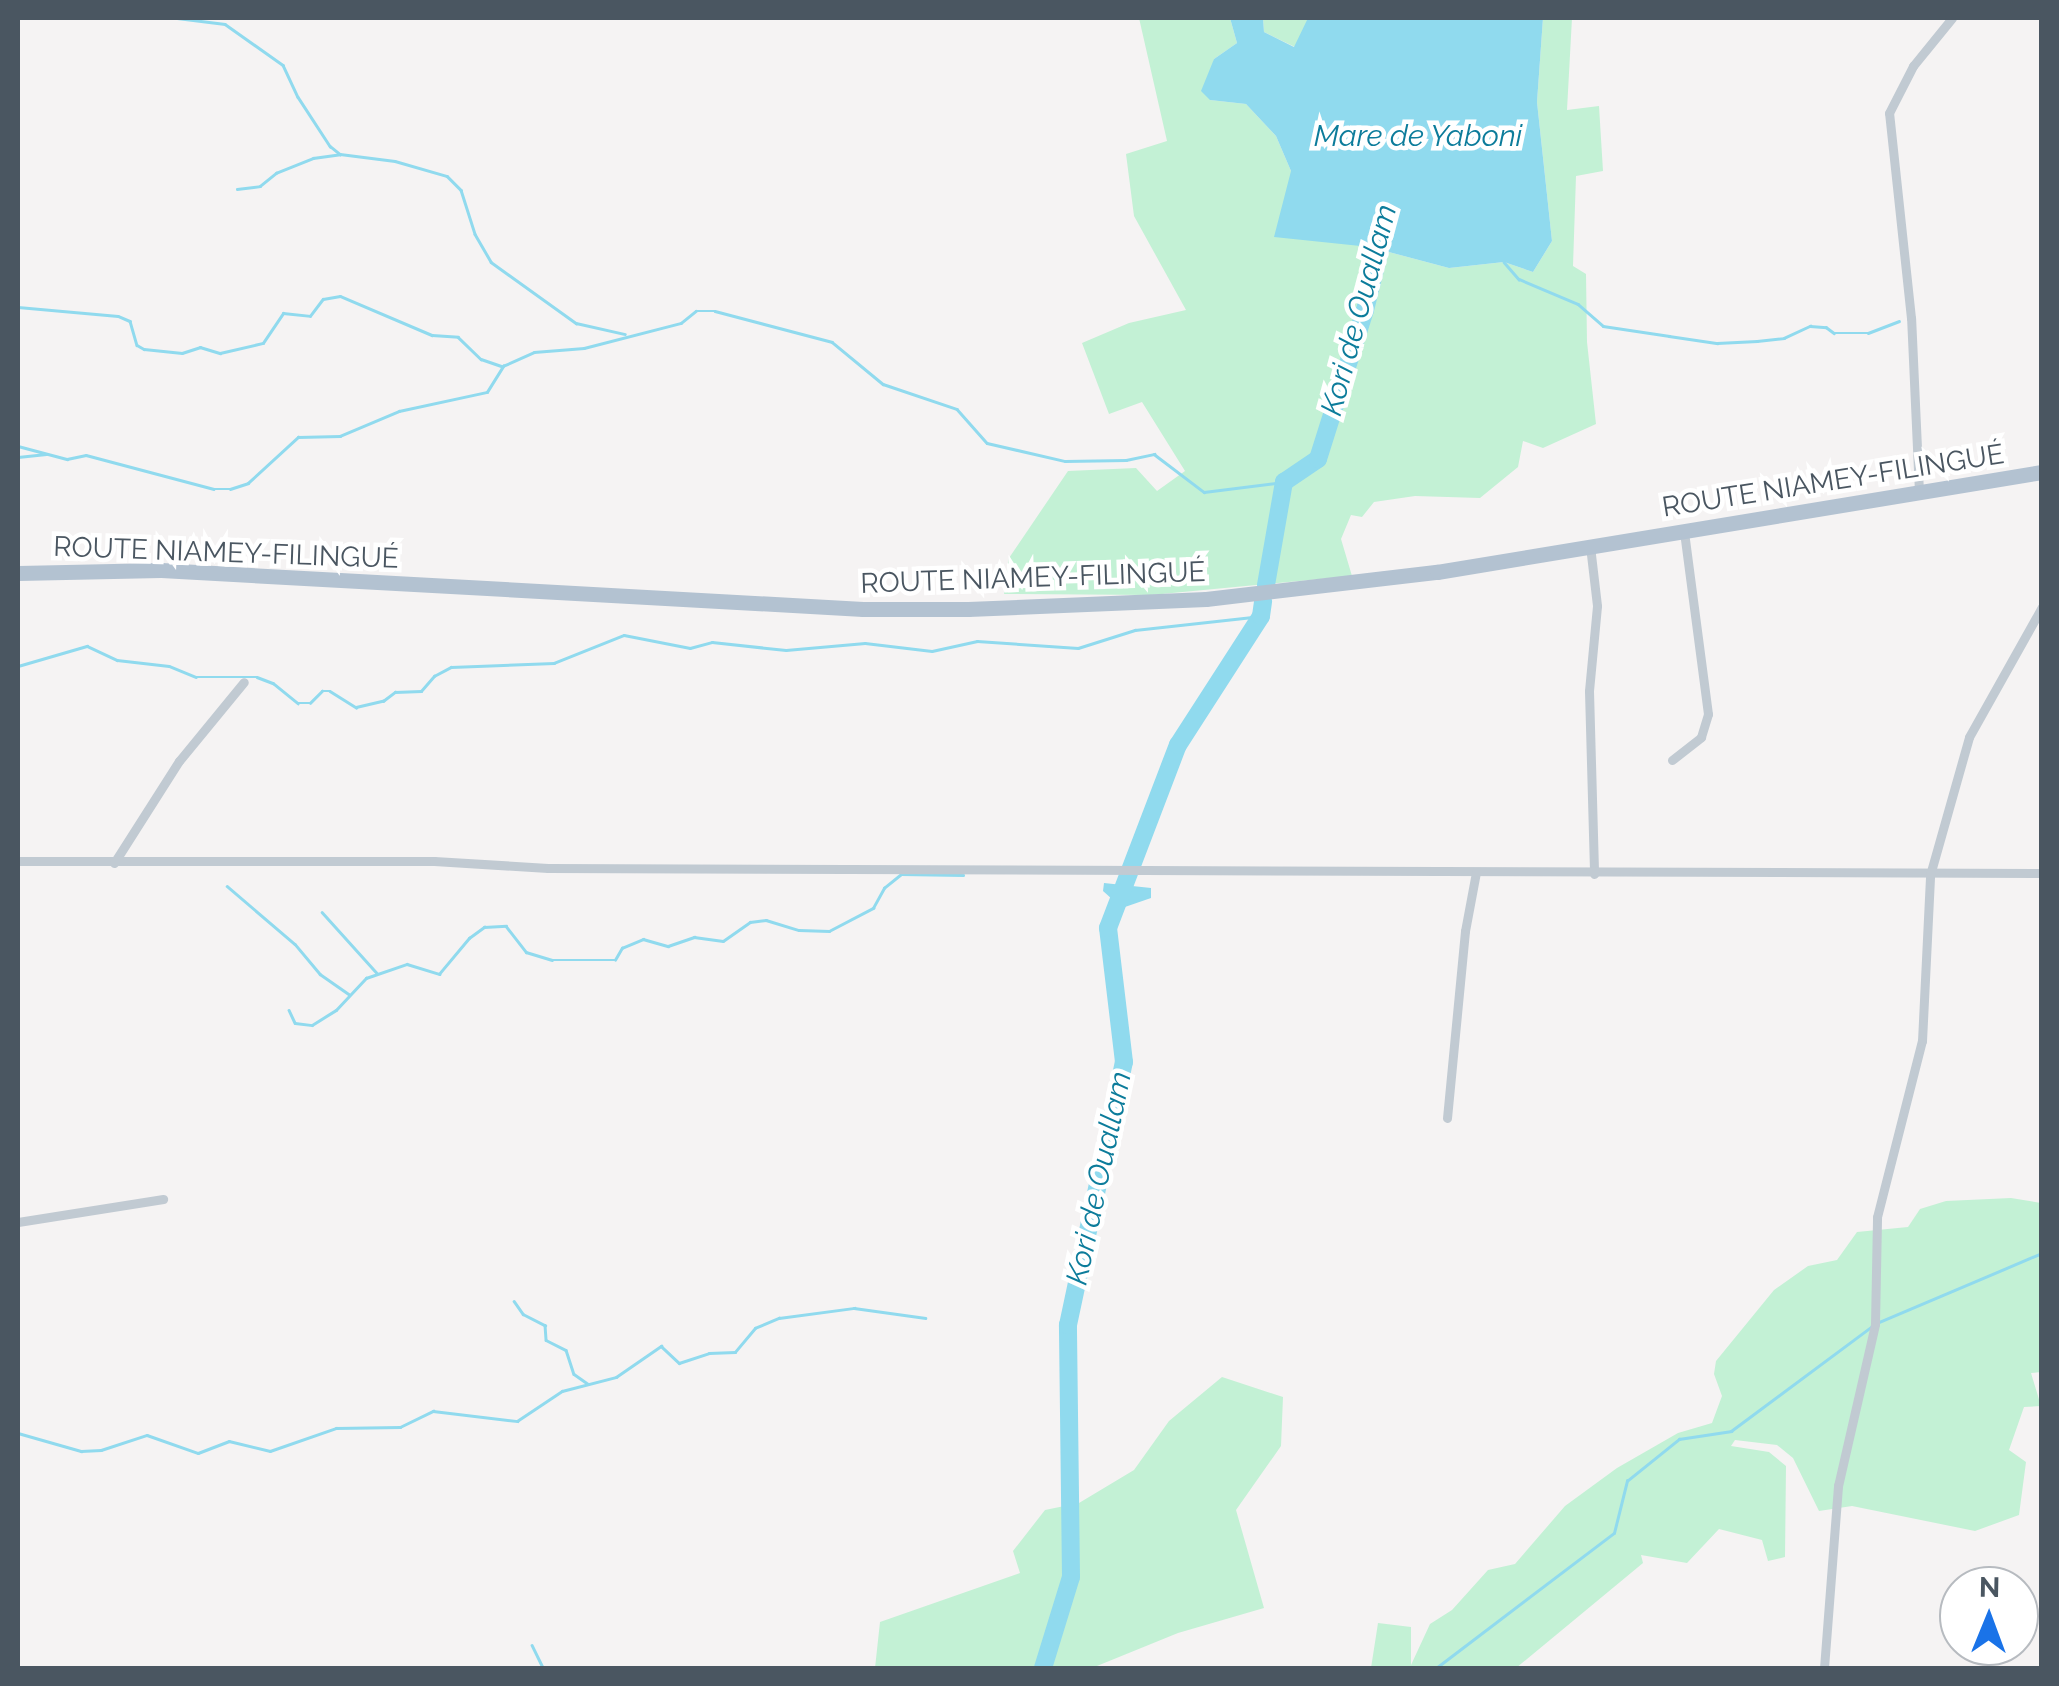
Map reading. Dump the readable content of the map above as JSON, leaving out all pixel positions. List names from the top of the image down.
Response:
{
  "streets": {
    "main road": ["ROUTE NIAMEY-FILINGUÉ"]
  },
  "water": ["Mare de Yaboni", "Kori de Ouallam"],
  "north": "top"
}
